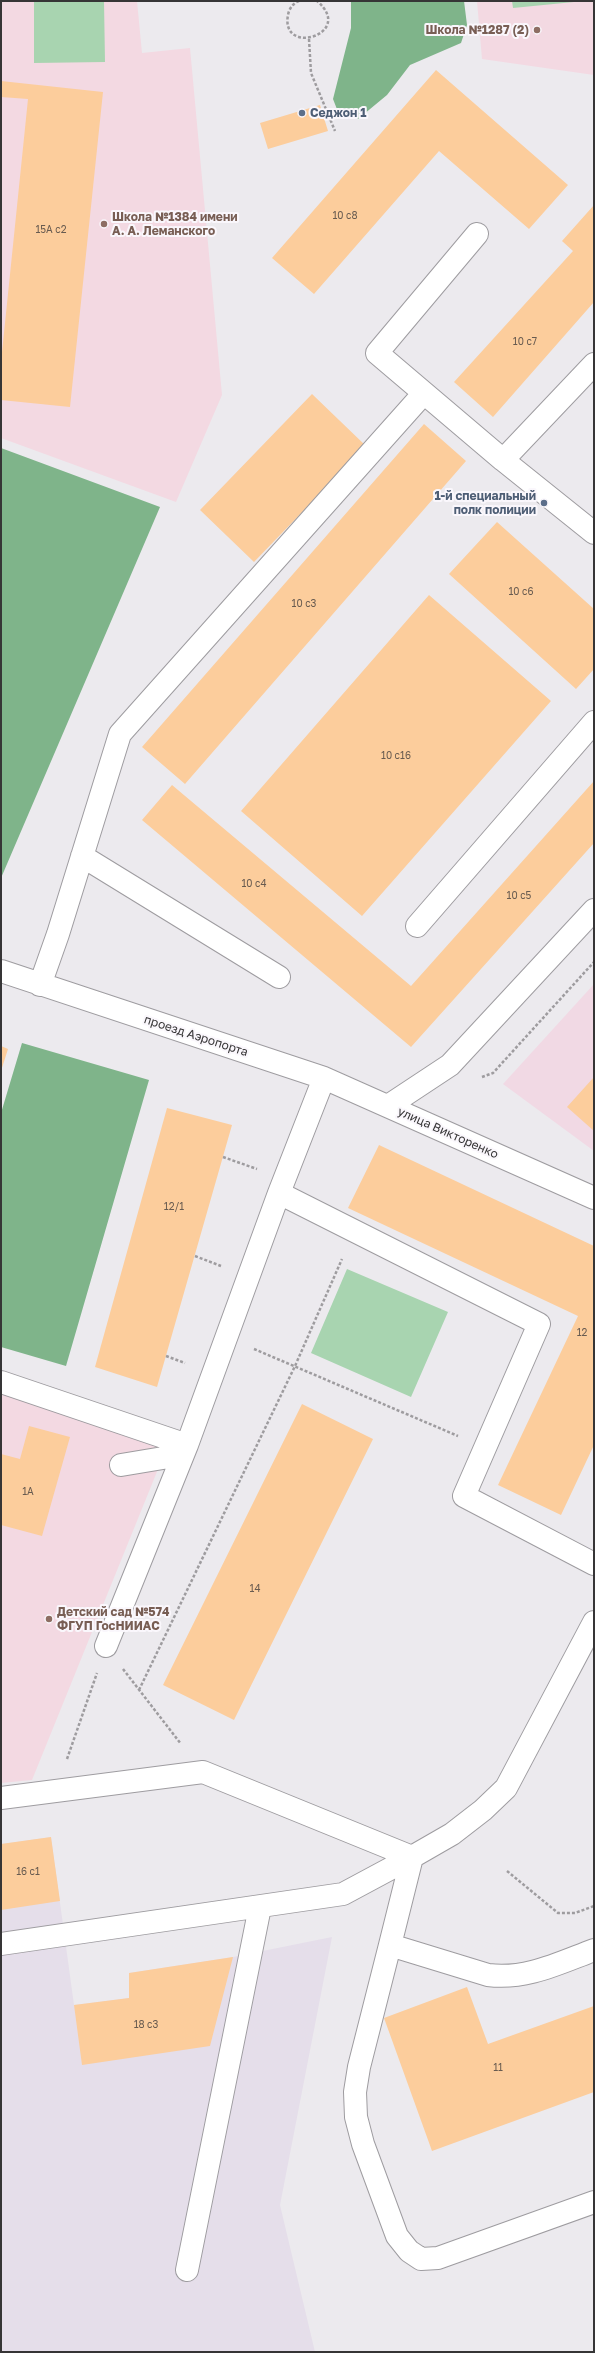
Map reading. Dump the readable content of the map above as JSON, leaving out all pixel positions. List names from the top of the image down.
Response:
{
  "streets": {
    "street": ["проезд Аэропорта", "улица Викторенко"]
  },
  "crossings": [
    ["проезд Аэропорта", "улица Викторенко"]
  ],
  "places": [
    "Школа №1287 (2)",
    "Седжон 1",
    "Школа №1384 имени А. А. Леманского",
    "1-й специальный полк полиции",
    "Детский сад №574 ФГУП ГосНИИАС"
  ],
  "house_numbers": [
    "10 с8",
    "15А с2",
    "10 с7",
    "10 с6",
    "10 с3",
    "10 с16",
    "10 с4",
    "10 с5",
    "12/1",
    "12",
    "1А",
    "14",
    "16 с1",
    "18 с3",
    "11"
  ]
}
